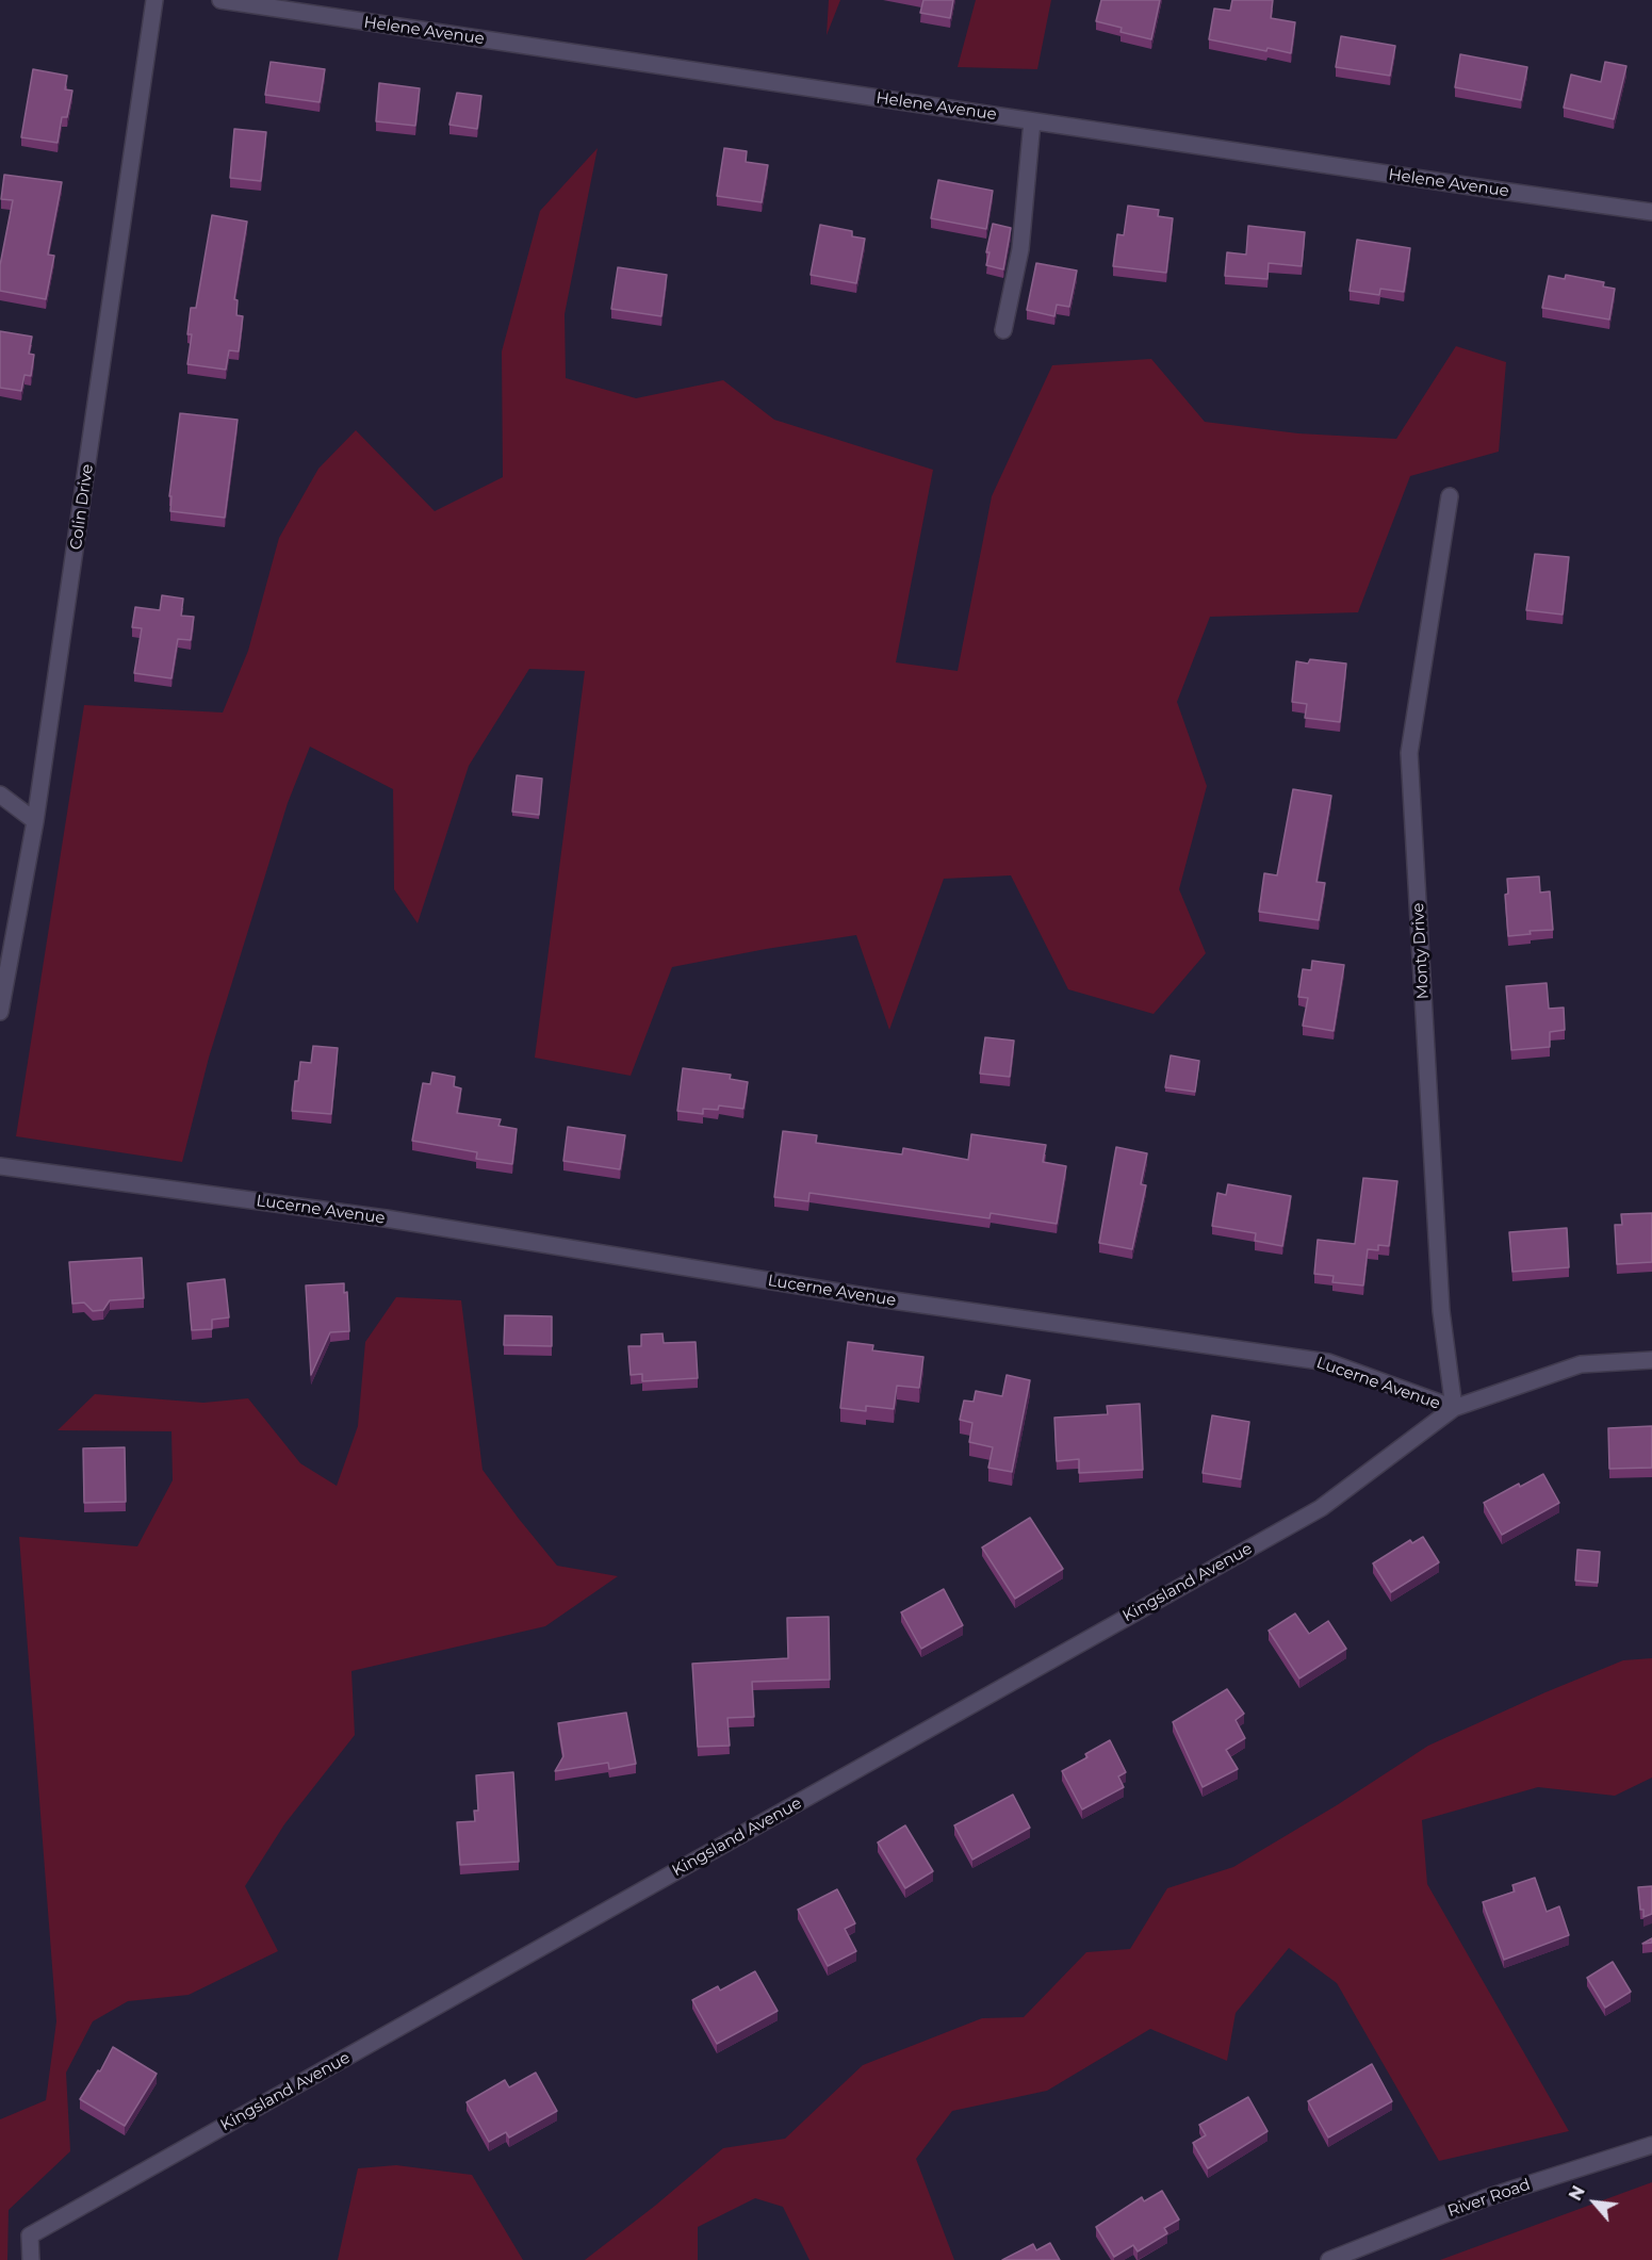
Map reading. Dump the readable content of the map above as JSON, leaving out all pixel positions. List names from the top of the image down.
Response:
{
  "streets": {
    "street": [
      "Helene Avenue",
      "Colin Drive",
      "Monty Drive",
      "Lucerne Avenue",
      "Kingsland Avenue",
      "River Road"
    ]
  },
  "crossings": [
    ["Monty Drive", "Lucerne Avenue"],
    ["Monty Drive", "Kingsland Avenue"],
    ["Lucerne Avenue", "Kingsland Avenue"]
  ],
  "north": "top left"
}
